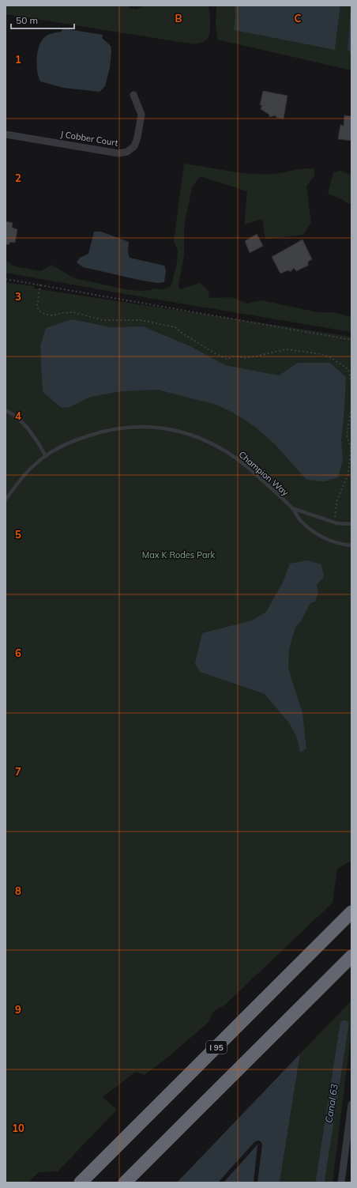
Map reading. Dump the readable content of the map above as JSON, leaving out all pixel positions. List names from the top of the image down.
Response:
{
  "streets": {
    "highway": ["I 95"],
    "street": ["J Cobber Court"],
    "lane": ["Champion Way"]
  },
  "water": ["Canal 63"],
  "parks": ["Max K Rodes Park"],
  "scale_bar": "50 m",
  "grid": {
    "columns": ["B", "C"],
    "rows": [
      "1",
      "2",
      "3",
      "4",
      "5",
      "6",
      "7",
      "8",
      "9",
      "10"
    ]
  }
}
